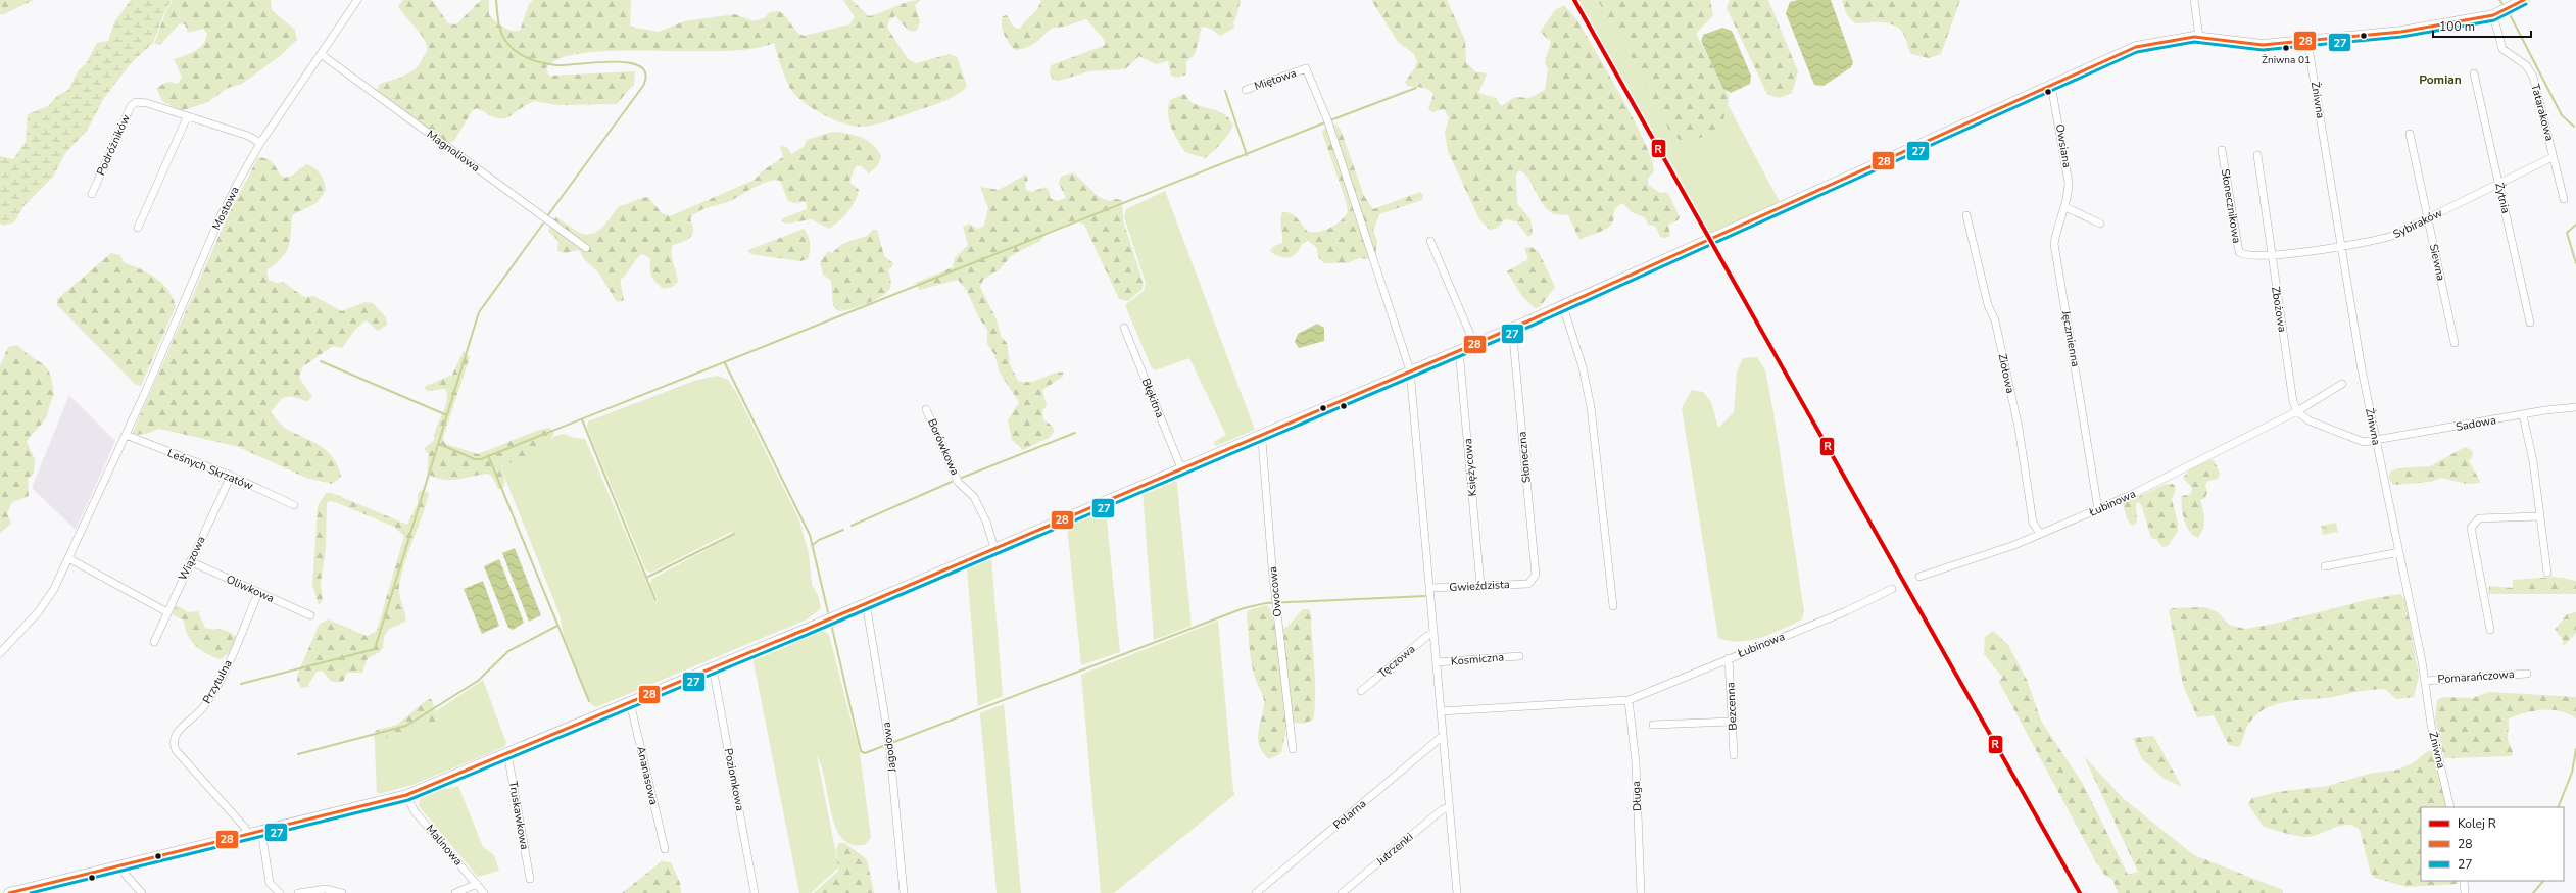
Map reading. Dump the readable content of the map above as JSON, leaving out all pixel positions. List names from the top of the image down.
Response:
{
  "streets": {
    "street": [
      "Miętowa",
      "Żniwna",
      "Tatarakowa",
      "Podróżników",
      "Owsiana",
      "Magnoliowa",
      "Żytnia",
      "Słonecznikowa",
      "Mostowa",
      "Sybiraków",
      "Siewna",
      "Zbożowa",
      "Jęczmienna",
      "Ziołowa",
      "Błękitna",
      "Sadowa",
      "Borówkowa",
      "Słoneczna",
      "Księżycowa",
      "Leśnych Skrzatów",
      "Łubinowa",
      "Wiązowa",
      "Gwieździsta",
      "Oliwkowa",
      "Owocowa",
      "Kosmiczna",
      "Tęczowa",
      "Pomarańczowa",
      "Przytulna",
      "Bezcenna",
      "Jagodowa",
      "Ananasowa",
      "Poziomkowa",
      "Długa",
      "Polarna",
      "Truskawkowa",
      "Malinowa",
      "Jutrzenki"
    ]
  },
  "crossings": [
    ["Żniwna", "Sybiraków"],
    ["Żniwna", "Sadowa"],
    ["Żniwna", "Pomarańczowa"],
    ["Tatarakowa", "Sybiraków"],
    ["Podróżników", "Mostowa"],
    ["Owsiana", "Jęczmienna"],
    ["Magnoliowa", "Mostowa"],
    ["Żytnia", "Sybiraków"],
    ["Słonecznikowa", "Sybiraków"],
    ["Słonecznikowa", "Zbożowa"],
    ["Mostowa", "Leśnych Skrzatów"],
    ["Sybiraków", "Siewna"],
    ["Sybiraków", "Zbożowa"],
    ["Zbożowa", "Sadowa"],
    ["Zbożowa", "Łubinowa"],
    ["Jęczmienna", "Łubinowa"],
    ["Ziołowa", "Łubinowa"],
    ["Sadowa", "Łubinowa"],
    ["Słoneczna", "Gwieździsta"],
    ["Księżycowa", "Gwieździsta"],
    ["Leśnych Skrzatów", "Wiązowa"],
    ["Łubinowa", "Bezcenna"],
    ["Łubinowa", "Długa"],
    ["Wiązowa", "Oliwkowa"],
    ["Oliwkowa", "Przytulna"]
  ],
  "districts": ["Pomian"],
  "places": ["Żniwna 01"],
  "lines": ["rail line R", "transit line 28", "transit line 27"],
  "legend": ["Kolej R", "28", "27"],
  "scale_bar": "100 m"
}
